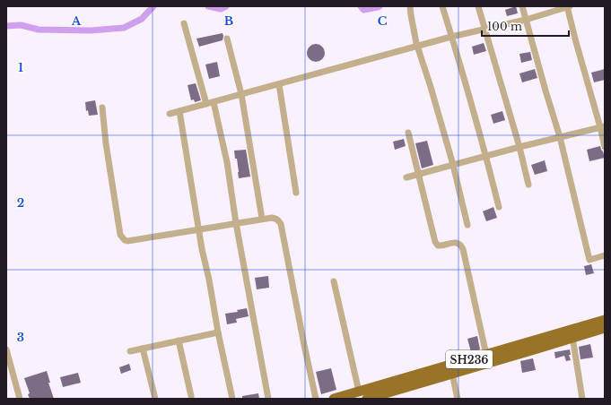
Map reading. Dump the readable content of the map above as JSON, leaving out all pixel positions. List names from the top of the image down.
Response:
{
  "streets": {
    "main road": ["SH236"]
  },
  "scale_bar": "100 m",
  "grid": {
    "columns": ["A", "B", "C"],
    "rows": ["1", "2", "3"]
  }
}
